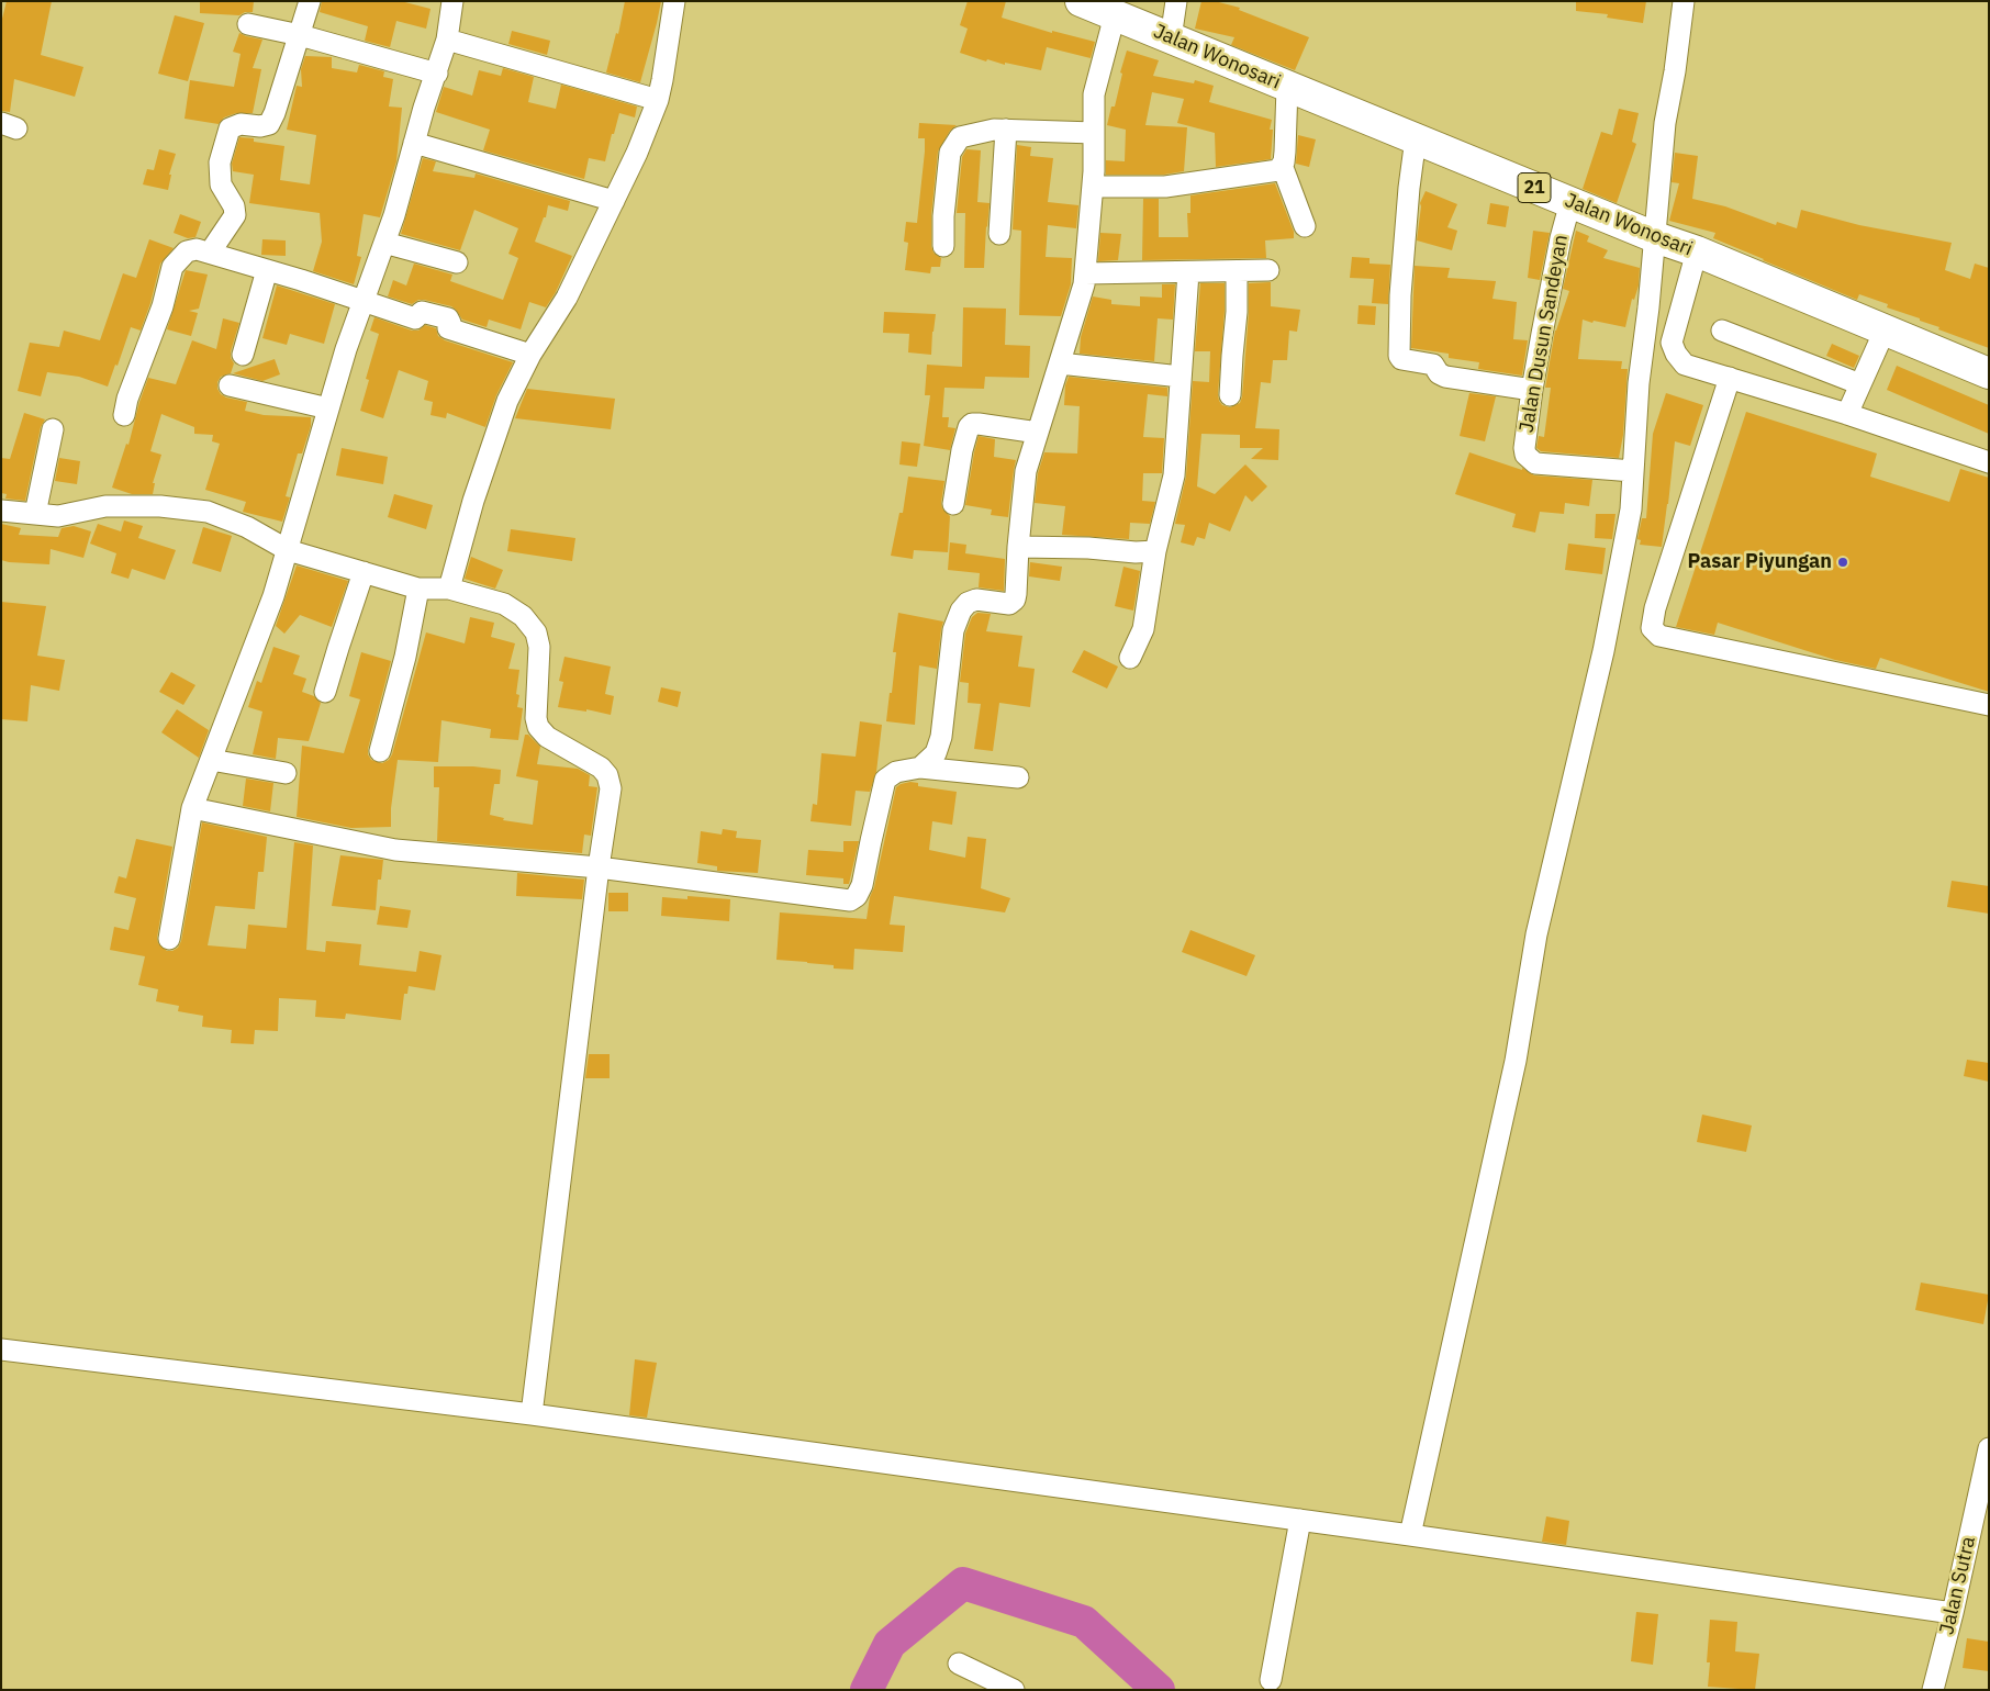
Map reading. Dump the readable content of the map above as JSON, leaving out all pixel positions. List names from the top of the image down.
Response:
{
  "streets": {
    "highway": ["Jalan Wonosari", "21"],
    "street": ["Jalan Dusun Sandeyan", "Jalan Sutra"]
  },
  "crossings": [
    ["Jalan Wonosari", "Jalan Dusun Sandeyan"]
  ],
  "places": ["Pasar Piyungan"]
}
